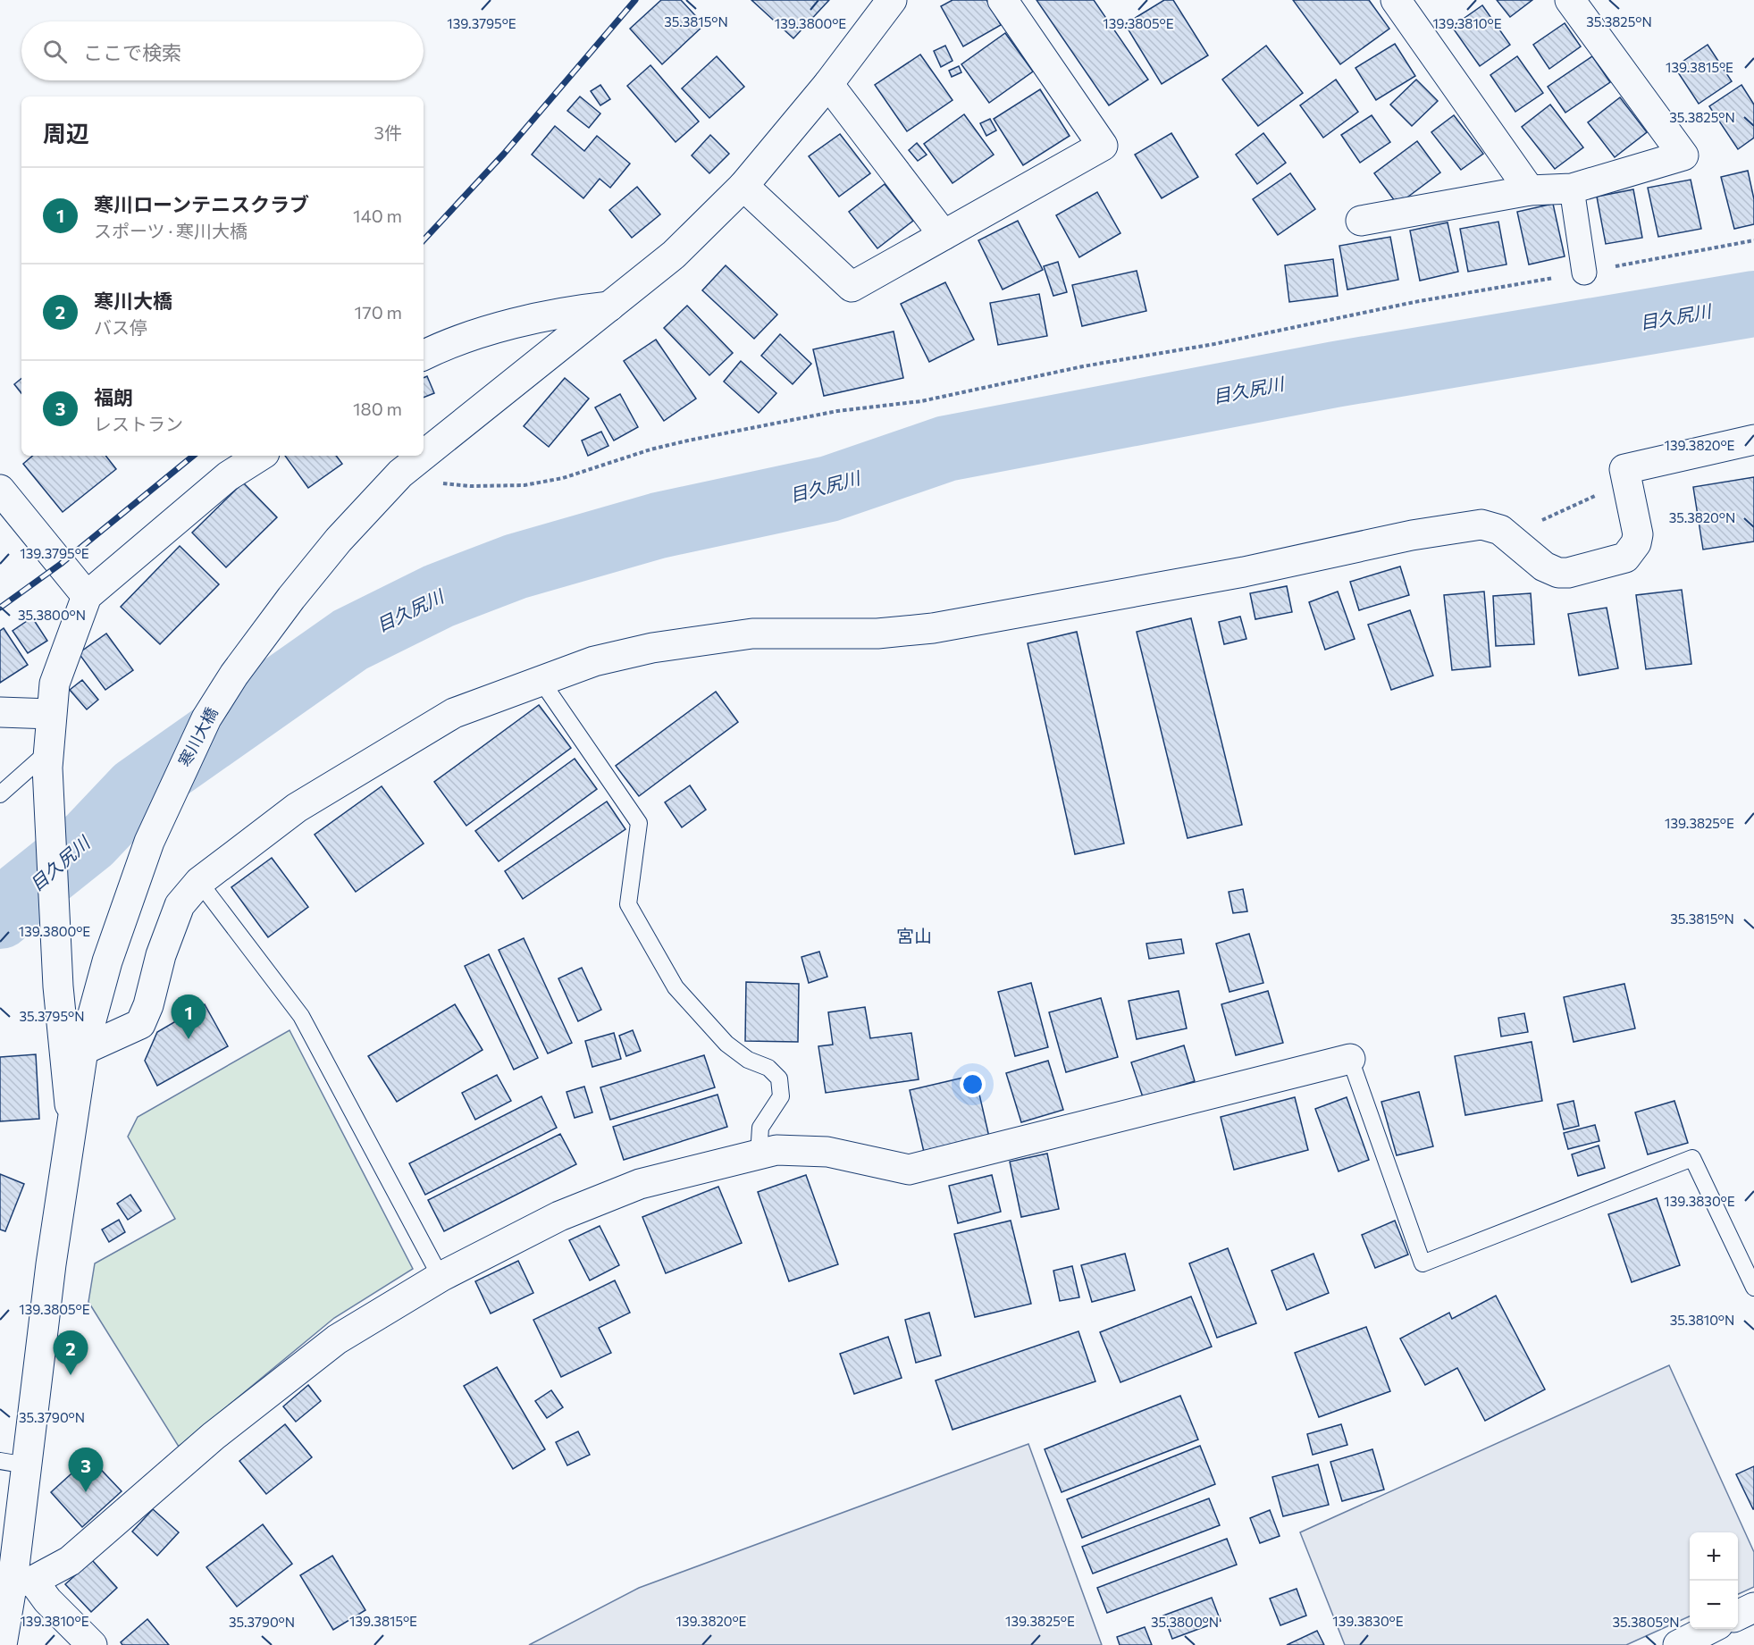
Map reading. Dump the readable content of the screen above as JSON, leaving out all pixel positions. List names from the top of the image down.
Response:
{
  "streets": {
    "street": ["寒川大橋"]
  },
  "districts": ["宮山"],
  "water": ["目久尻川"],
  "page": {
    "search": "ここで検索",
    "heading": ["周辺", "3件"],
    "list": [
      {
        "mark": "1",
        "name": "寒川ローンテニスクラブ",
        "note": "スポーツ · 寒川大橋",
        "value": "140 m"
      },
      {
        "mark": "2",
        "name": "寒川大橋",
        "note": "バス停",
        "value": "170 m"
      },
      {
        "mark": "3",
        "name": "福朗",
        "note": "レストラン",
        "value": "180 m"
      }
    ],
    "pins": ["1", "2", "3"],
    "map_buttons": ["+", "−"]
  },
  "coordinates": [
    "35.3815°N",
    "35.3825°N",
    "139.3800°E",
    "139.3805°E",
    "139.3810°E",
    "139.3795°E",
    "139.3815°E",
    "139.3820°E",
    "35.3820°N",
    "35.3800°N",
    "139.3825°E",
    "35.3795°N",
    "139.3830°E",
    "35.3810°N",
    "35.3790°N",
    "35.3805°N"
  ]
}
